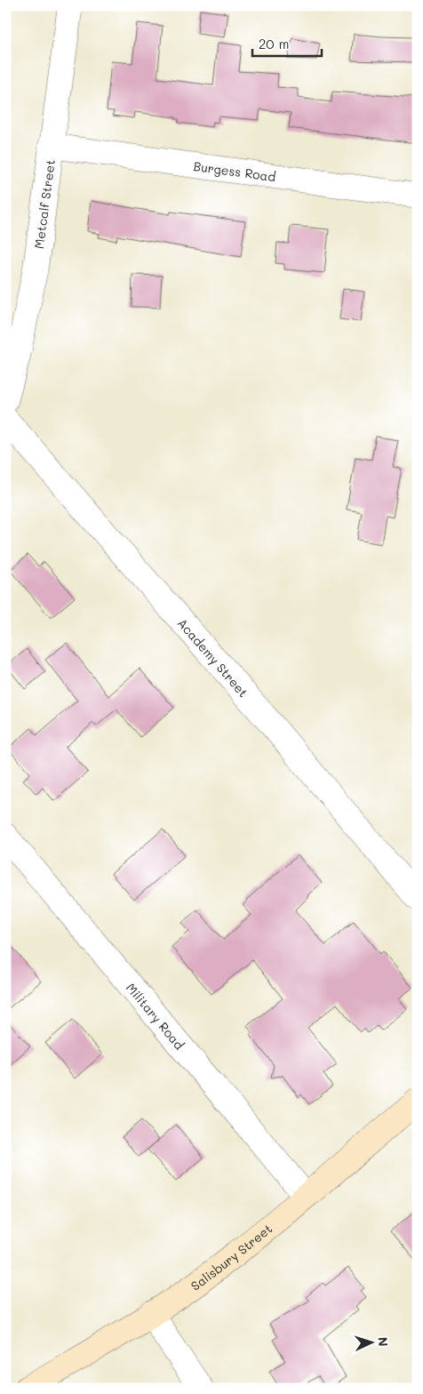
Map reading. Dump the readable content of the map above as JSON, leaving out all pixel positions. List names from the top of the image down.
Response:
{
  "streets": {
    "main road": ["Salisbury Street"],
    "street": [
      "Burgess Road",
      "Metcalf Street",
      "Academy Street",
      "Military Road"
    ]
  },
  "crossings": [
    ["Burgess Road", "Metcalf Street"],
    ["Military Road", "Salisbury Street"]
  ],
  "scale_bar": "20 m",
  "north": "right"
}
